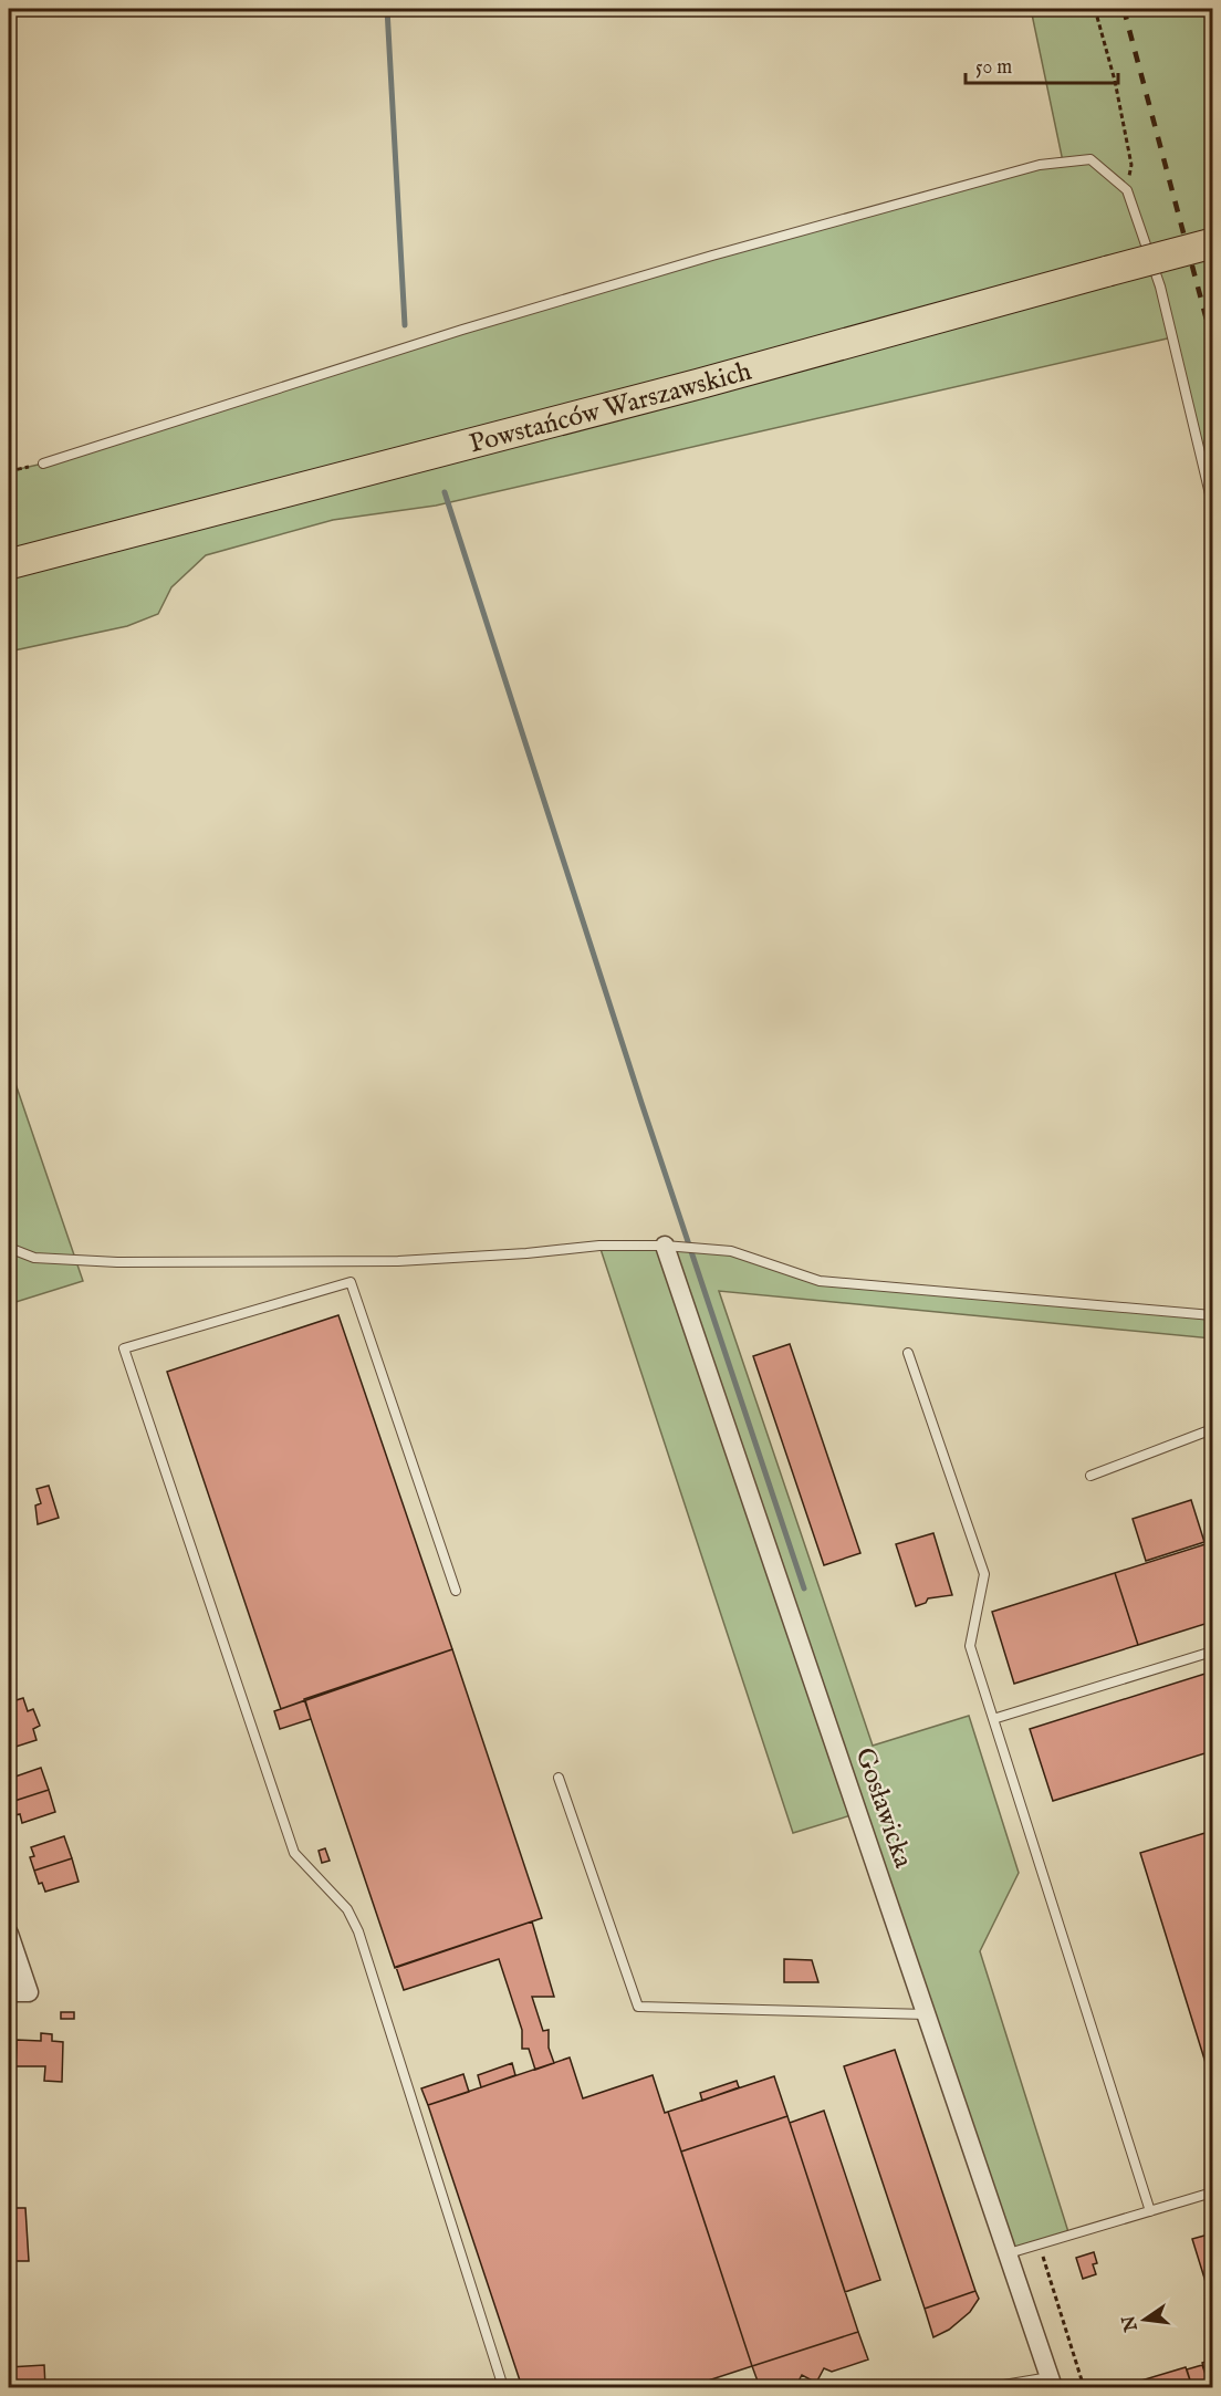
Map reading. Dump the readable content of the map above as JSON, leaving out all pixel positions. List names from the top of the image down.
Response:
{
  "streets": {
    "main road": ["Powstańców Warszawskich"],
    "street": ["Gosławicka"]
  },
  "scale_bar": "50 m",
  "north": "left"
}
